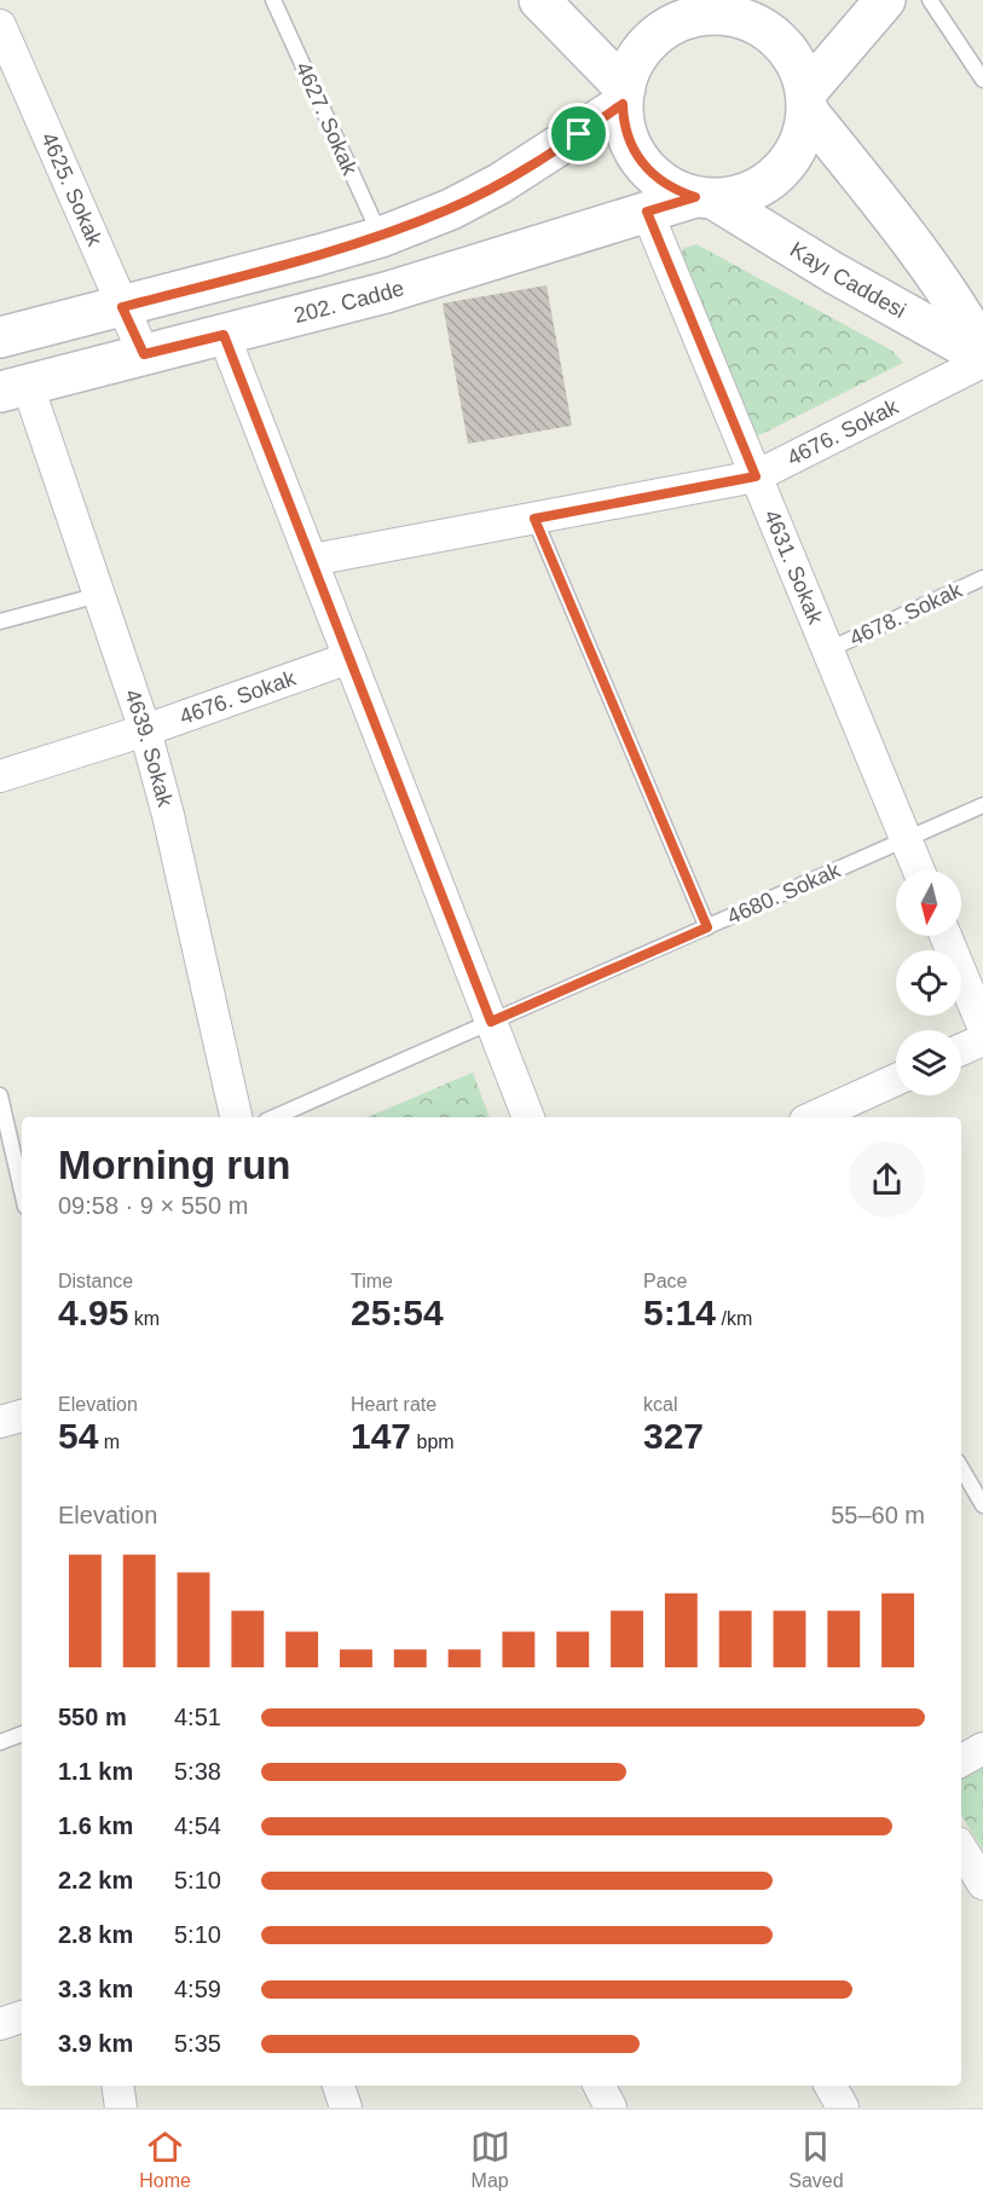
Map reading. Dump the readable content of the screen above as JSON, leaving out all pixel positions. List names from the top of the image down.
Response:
{
  "streets": {
    "main road": ["Kayı Caddesi", "202. Cadde"],
    "street": [
      "4625. Sokak",
      "4676. Sokak",
      "4631. Sokak",
      "4639. Sokak"
    ],
    "lane": ["4627. Sokak", "4678. Sokak", "4680. Sokak"]
  },
  "crossings": [
    ["4625. Sokak", "202. Cadde"],
    ["Kayı Caddesi", "202. Cadde"],
    ["Kayı Caddesi", "4676. Sokak"],
    ["202. Cadde", "4631. Sokak"],
    ["202. Cadde", "4639. Sokak"],
    ["4676. Sokak", "4631. Sokak"],
    ["4676. Sokak", "4639. Sokak"],
    ["4631. Sokak", "4678. Sokak"],
    ["4631. Sokak", "4680. Sokak"]
  ],
  "north": "bottom",
  "page": {
    "heading": ["Morning run", "09:58 · 9 × 550 m"],
    "stats": [
      ["Distance", "4.95 km"],
      ["Time", "25:54"],
      ["Pace", "5:14 /km"],
      ["Elevation", "54 m"],
      ["Heart rate", "147 bpm"],
      ["kcal", "327"]
    ],
    "chart": ["Elevation", "55–60 m"],
    "list": [
      {
        "name": "550 m",
        "note": "4:51"
      },
      {
        "name": "1.1 km",
        "note": "5:38"
      },
      {
        "name": "1.6 km",
        "note": "4:54"
      },
      {
        "name": "2.2 km",
        "note": "5:10"
      },
      {
        "name": "2.8 km",
        "note": "5:10"
      },
      {
        "name": "3.3 km",
        "note": "4:59"
      },
      {
        "name": "3.9 km",
        "note": "5:35"
      }
    ],
    "tabs": ["Home", "Map", "Saved"]
  }
}
